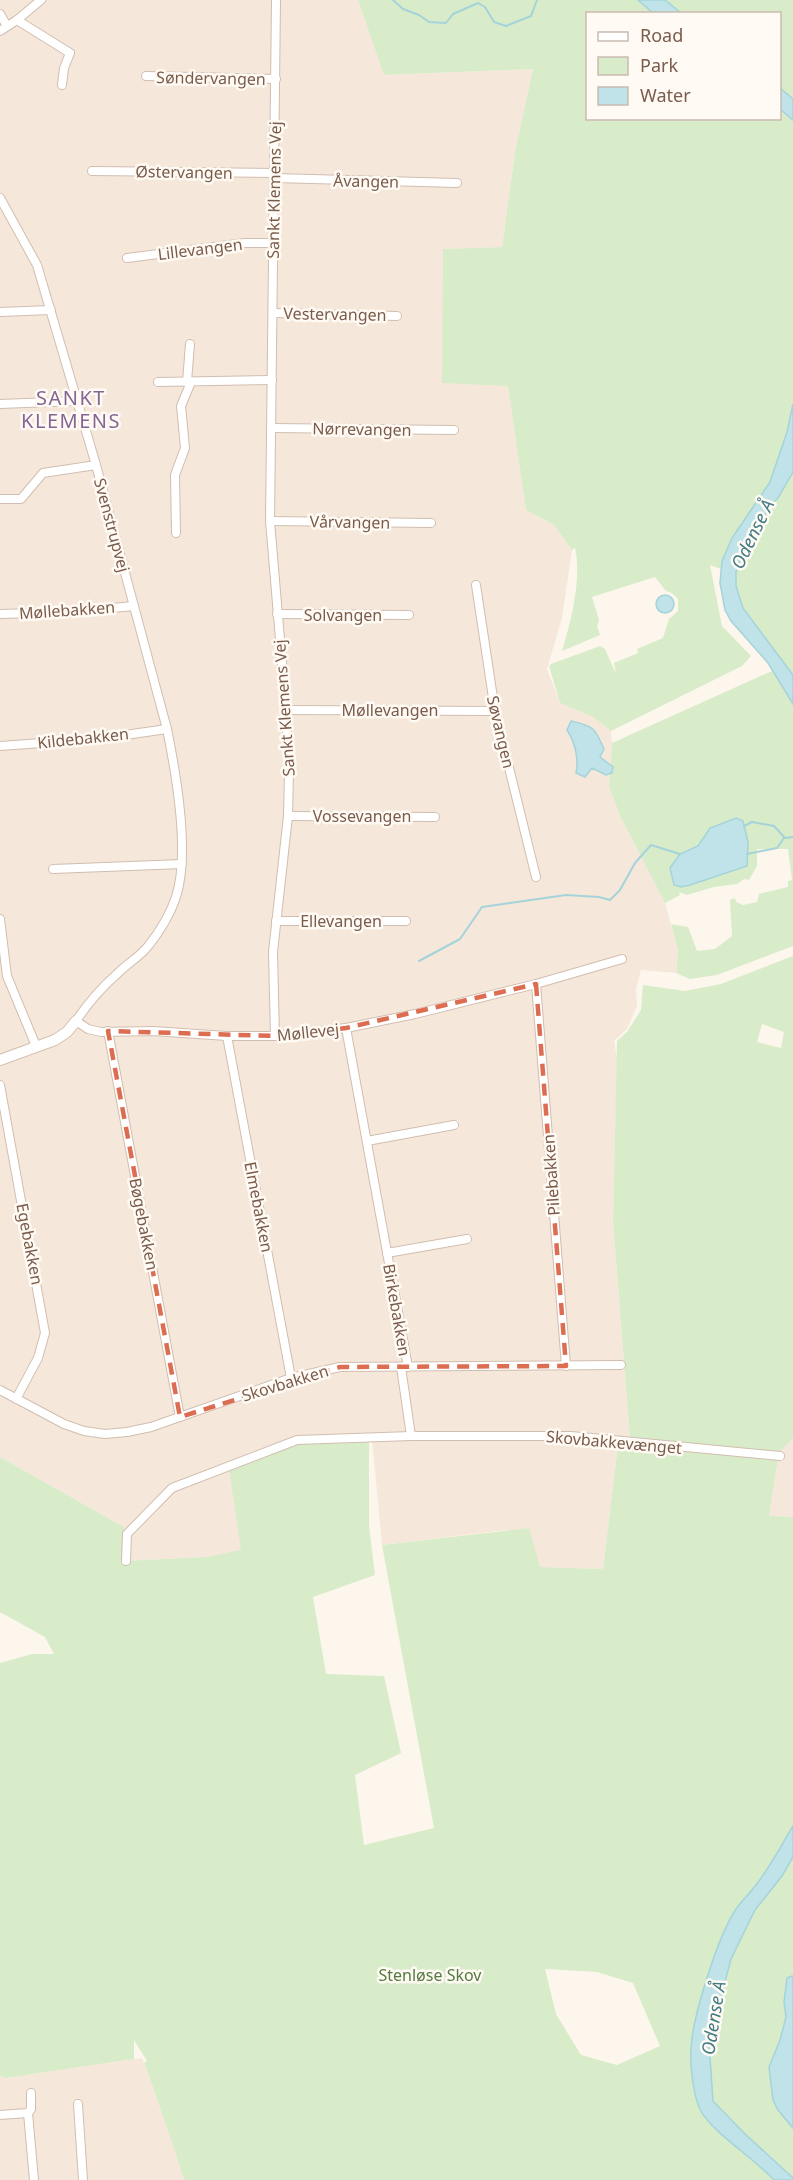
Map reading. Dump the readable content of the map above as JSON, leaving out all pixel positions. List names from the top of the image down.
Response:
{
  "streets": {
    "street": [
      "Søndervangen",
      "Østervangen",
      "Åvangen",
      "Sankt Klemens Vej",
      "Lillevangen",
      "Vestervangen",
      "Nørrevangen",
      "Vårvangen",
      "Svenstrupvej",
      "Møllebakken",
      "Solvangen",
      "Møllevangen",
      "Søvangen",
      "Kildebakken",
      "Vossevangen",
      "Ellevangen",
      "Møllevej",
      "Pilebakken",
      "Elmebakken",
      "Bøgebakken",
      "Egebakken",
      "Birkebakken",
      "Skovbakken",
      "Skovbakkevænget"
    ]
  },
  "crossings": [
    ["Søndervangen", "Sankt Klemens Vej"],
    ["Østervangen", "Åvangen"],
    ["Østervangen", "Sankt Klemens Vej"],
    ["Åvangen", "Sankt Klemens Vej"],
    ["Sankt Klemens Vej", "Lillevangen"],
    ["Sankt Klemens Vej", "Vestervangen"],
    ["Sankt Klemens Vej", "Nørrevangen"],
    ["Sankt Klemens Vej", "Vårvangen"],
    ["Sankt Klemens Vej", "Solvangen"],
    ["Sankt Klemens Vej", "Møllevangen"],
    ["Sankt Klemens Vej", "Vossevangen"],
    ["Sankt Klemens Vej", "Ellevangen"],
    ["Sankt Klemens Vej", "Møllevej"],
    ["Svenstrupvej", "Møllebakken"],
    ["Svenstrupvej", "Kildebakken"],
    ["Svenstrupvej", "Møllevej"],
    ["Møllevangen", "Søvangen"],
    ["Møllevej", "Pilebakken"],
    ["Møllevej", "Elmebakken"],
    ["Møllevej", "Bøgebakken"],
    ["Møllevej", "Birkebakken"],
    ["Pilebakken", "Skovbakken"],
    ["Elmebakken", "Skovbakken"],
    ["Bøgebakken", "Skovbakken"],
    ["Egebakken", "Skovbakken"],
    ["Birkebakken", "Skovbakken"]
  ],
  "districts": ["SANKT KLEMENS"],
  "water": ["Odense Å"],
  "parks": ["Stenløse Skov"],
  "legend": ["Road", "Park", "Water"]
}
